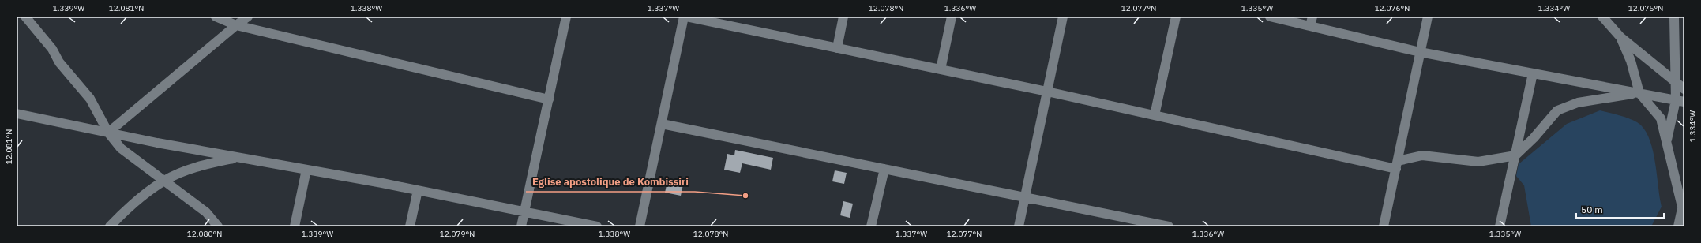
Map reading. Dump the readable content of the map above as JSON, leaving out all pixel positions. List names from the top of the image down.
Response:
{
  "places": ["Eglise apostolique de Kombissiri"],
  "scale_bar": "50 m",
  "coordinates": [
    "1.339°W",
    "12.081°N",
    "1.338°W",
    "1.337°W",
    "12.078°N",
    "1.336°W",
    "12.077°N",
    "1.335°W",
    "12.076°N",
    "1.334°W",
    "12.075°N",
    "12.080°N",
    "12.079°N"
  ]
}
